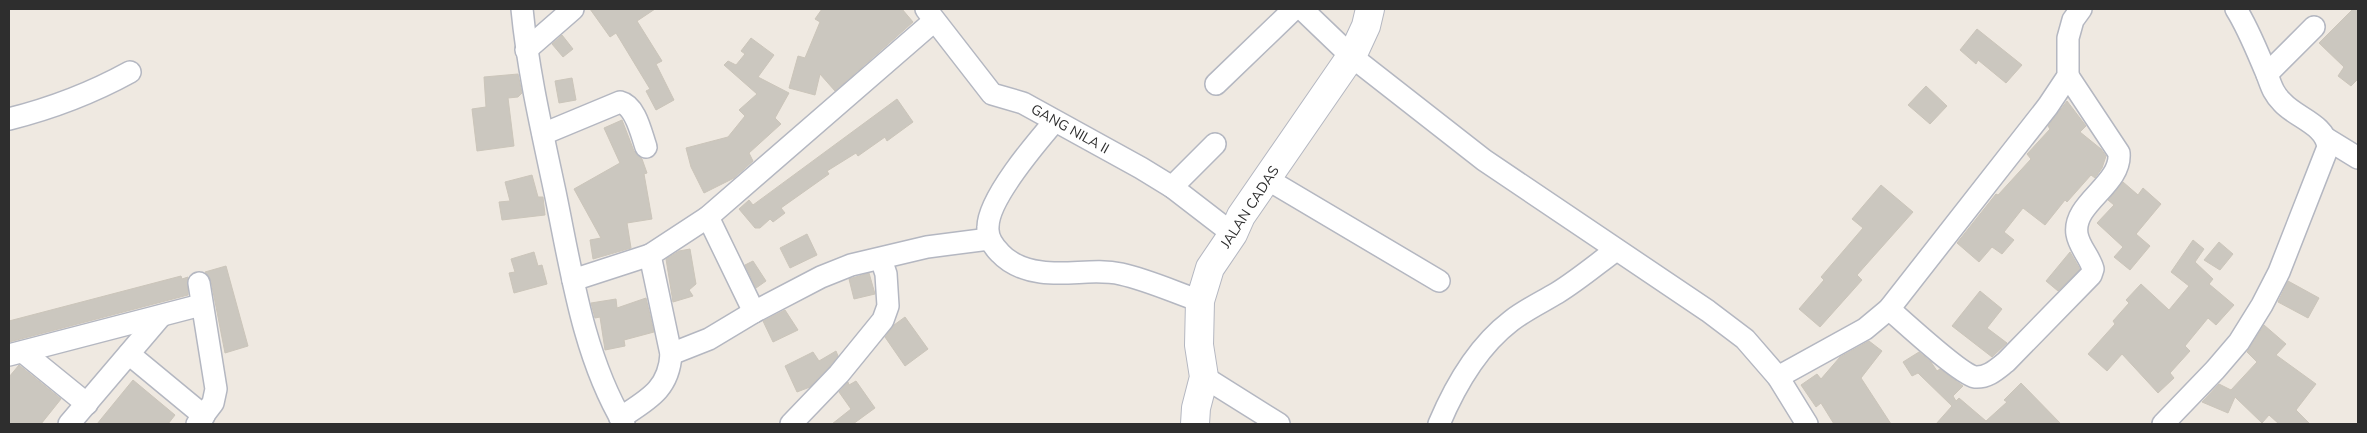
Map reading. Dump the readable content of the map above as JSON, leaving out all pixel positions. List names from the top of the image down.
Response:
{
  "streets": {
    "street": ["GANG NILA II", "JALAN CADAS"]
  },
  "crossings": [
    ["GANG NILA II", "JALAN CADAS"]
  ]
}
